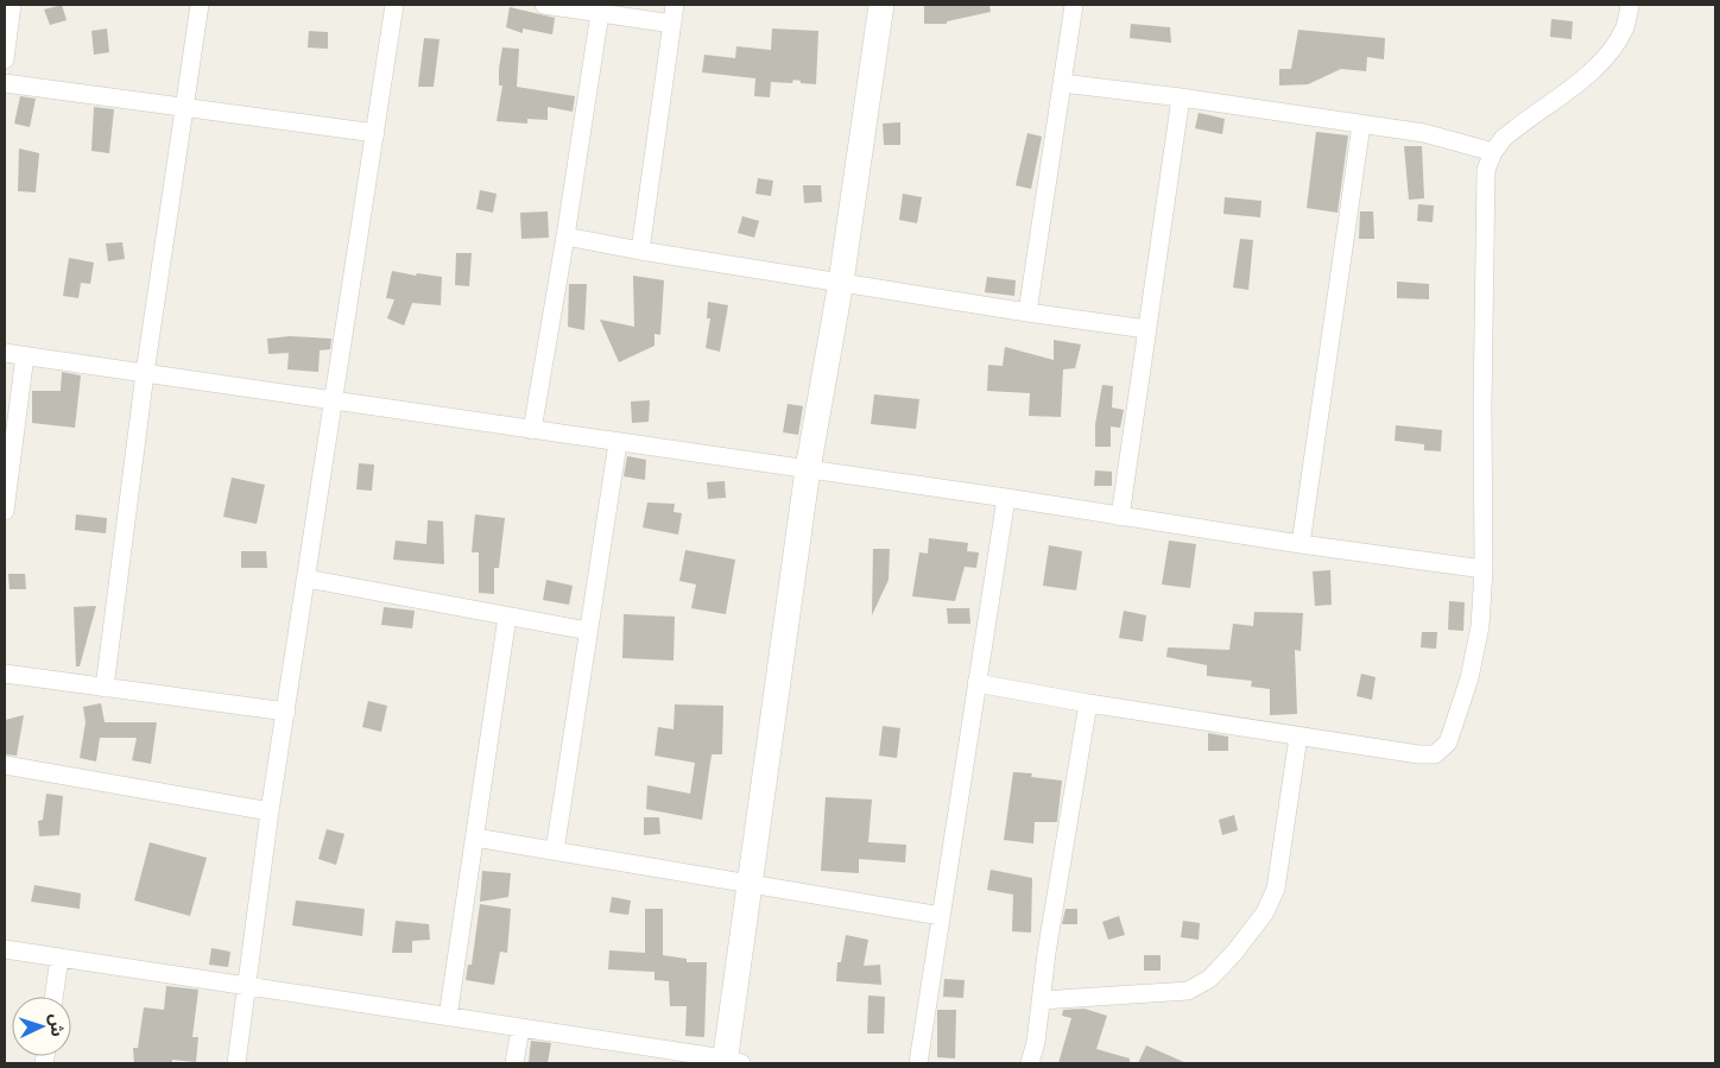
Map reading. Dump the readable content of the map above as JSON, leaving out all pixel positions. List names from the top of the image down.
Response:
{
  "north": "right"
}
